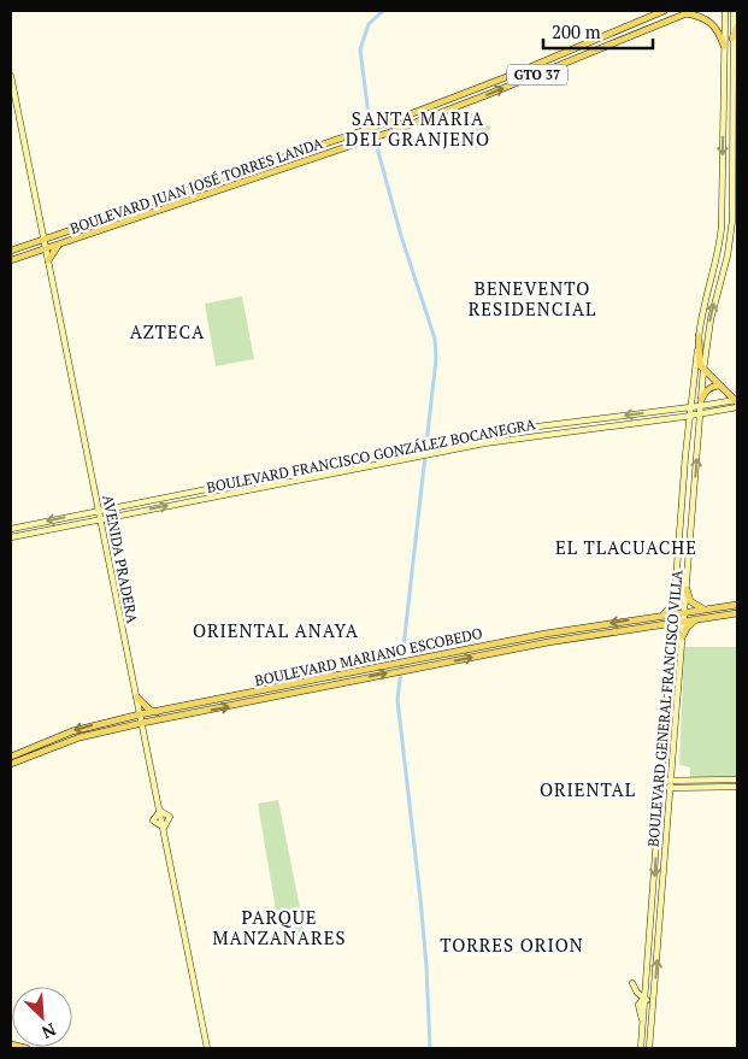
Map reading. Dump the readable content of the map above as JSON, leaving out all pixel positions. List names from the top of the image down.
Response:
{
  "streets": {
    "main road": [
      "GTO 37",
      "BOULEVARD JUAN JOSÉ TORRES LANDA",
      "BOULEVARD FRANCISCO GONZÁLEZ BOCANEGRA",
      "AVENIDA PRADERA",
      "BOULEVARD MARIANO ESCOBEDO",
      "BOULEVARD GENERAL FRANCISCO VILLA"
    ]
  },
  "crossings": [
    ["BOULEVARD JUAN JOSÉ TORRES LANDA", "AVENIDA PRADERA"],
    ["BOULEVARD FRANCISCO GONZÁLEZ BOCANEGRA", "AVENIDA PRADERA"],
    ["BOULEVARD FRANCISCO GONZÁLEZ BOCANEGRA", "BOULEVARD GENERAL FRANCISCO VILLA"],
    ["AVENIDA PRADERA", "BOULEVARD MARIANO ESCOBEDO"],
    ["BOULEVARD MARIANO ESCOBEDO", "BOULEVARD GENERAL FRANCISCO VILLA"]
  ],
  "districts": [
    "SANTA MARIA DEL GRANJENO",
    "BENEVENTO RESIDENCIAL",
    "AZTECA",
    "EL TLACUACHE",
    "ORIENTAL ANAYA",
    "ORIENTAL",
    "PARQUE MANZANARES",
    "TORRES ORION"
  ],
  "scale_bar": "200 m",
  "north": "bottom right"
}
